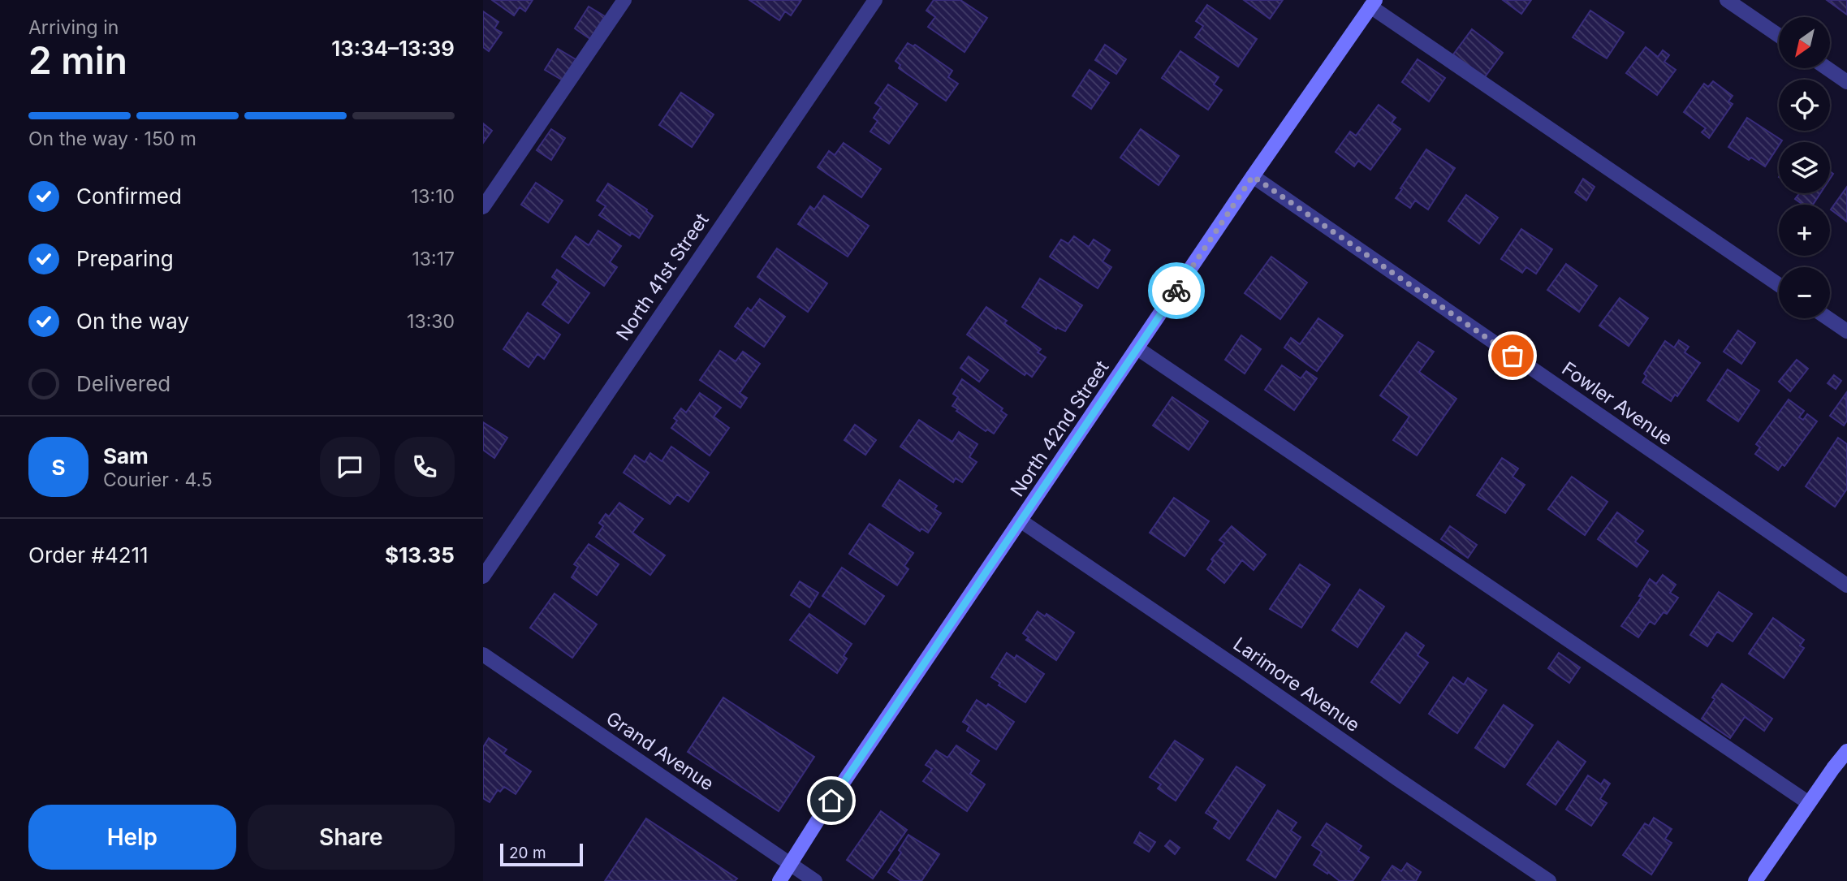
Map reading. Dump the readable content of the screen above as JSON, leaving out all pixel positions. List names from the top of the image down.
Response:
{
  "streets": {
    "main road": ["North 42nd Street"],
    "street": [
      "North 41st Street",
      "Fowler Avenue",
      "Larimore Avenue",
      "Grand Avenue"
    ]
  },
  "crossings": [
    ["Fowler Avenue", "North 42nd Street"],
    ["North 42nd Street", "Larimore Avenue"],
    ["North 42nd Street", "Grand Avenue"]
  ],
  "scale_bar": "20 m",
  "north": "bottom left",
  "page": {
    "heading": ["2 min", "Arriving in", "13:34–13:39"],
    "panel": [
      "Sam",
      "Courier · 4.5",
      "Order #4211",
      "$13.35"
    ],
    "map_buttons": ["+", "−"],
    "bar": "On the way · 150 m",
    "list": [
      ["Confirmed", "13:10"],
      ["Preparing", "13:17"],
      ["On the way", "13:30"],
      "Delivered"
    ],
    "round": "S",
    "buttons": ["Help", "Share"],
    "scale": "20 m"
  }
}
